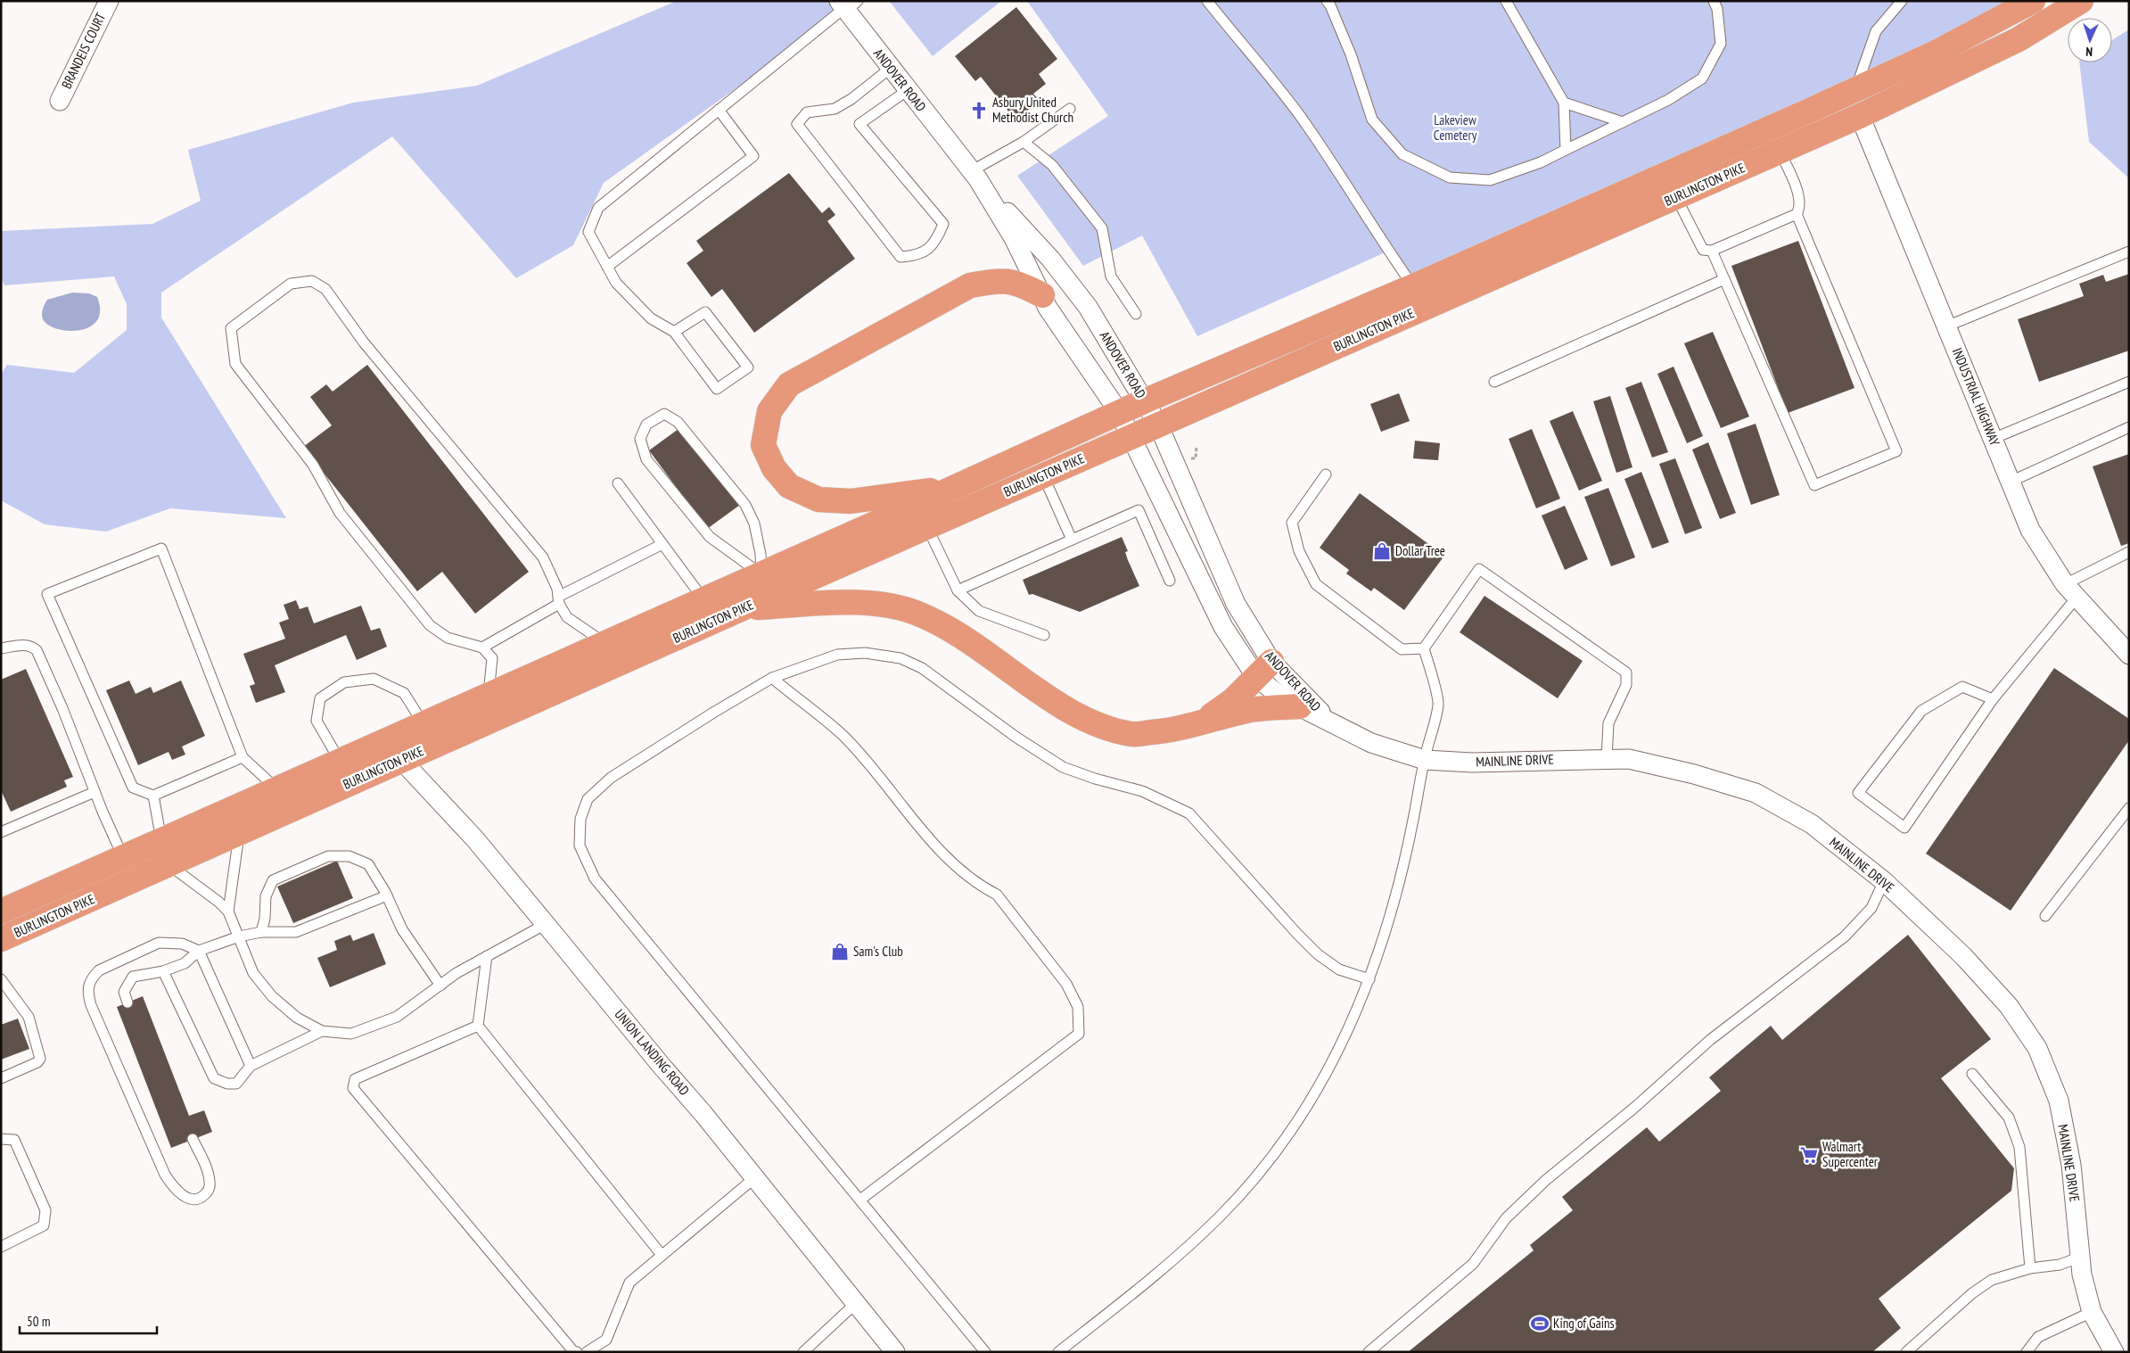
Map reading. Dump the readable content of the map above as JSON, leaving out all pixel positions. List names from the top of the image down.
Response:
{
  "streets": {
    "highway": ["BURLINGTON PIKE"],
    "street": [
      "BRANDEIS COURT",
      "ANDOVER ROAD",
      "INDUSTRIAL HIGHWAY",
      "MAINLINE DRIVE",
      "UNION LANDING ROAD"
    ]
  },
  "crossings": [
    ["ANDOVER ROAD", "BURLINGTON PIKE"],
    ["ANDOVER ROAD", "MAINLINE DRIVE"],
    ["BURLINGTON PIKE", "INDUSTRIAL HIGHWAY"],
    ["BURLINGTON PIKE", "UNION LANDING ROAD"]
  ],
  "parks": ["Lakeview Cemetery"],
  "places": {
    "church": ["Asbury United Methodist Church"],
    "shop": ["Dollar Tree", "Sam's Club"],
    "supermarket": ["Walmart Supercenter"],
    "sports": ["King of Gains"]
  },
  "scale_bar": "50 m",
  "north": "bottom"
}
